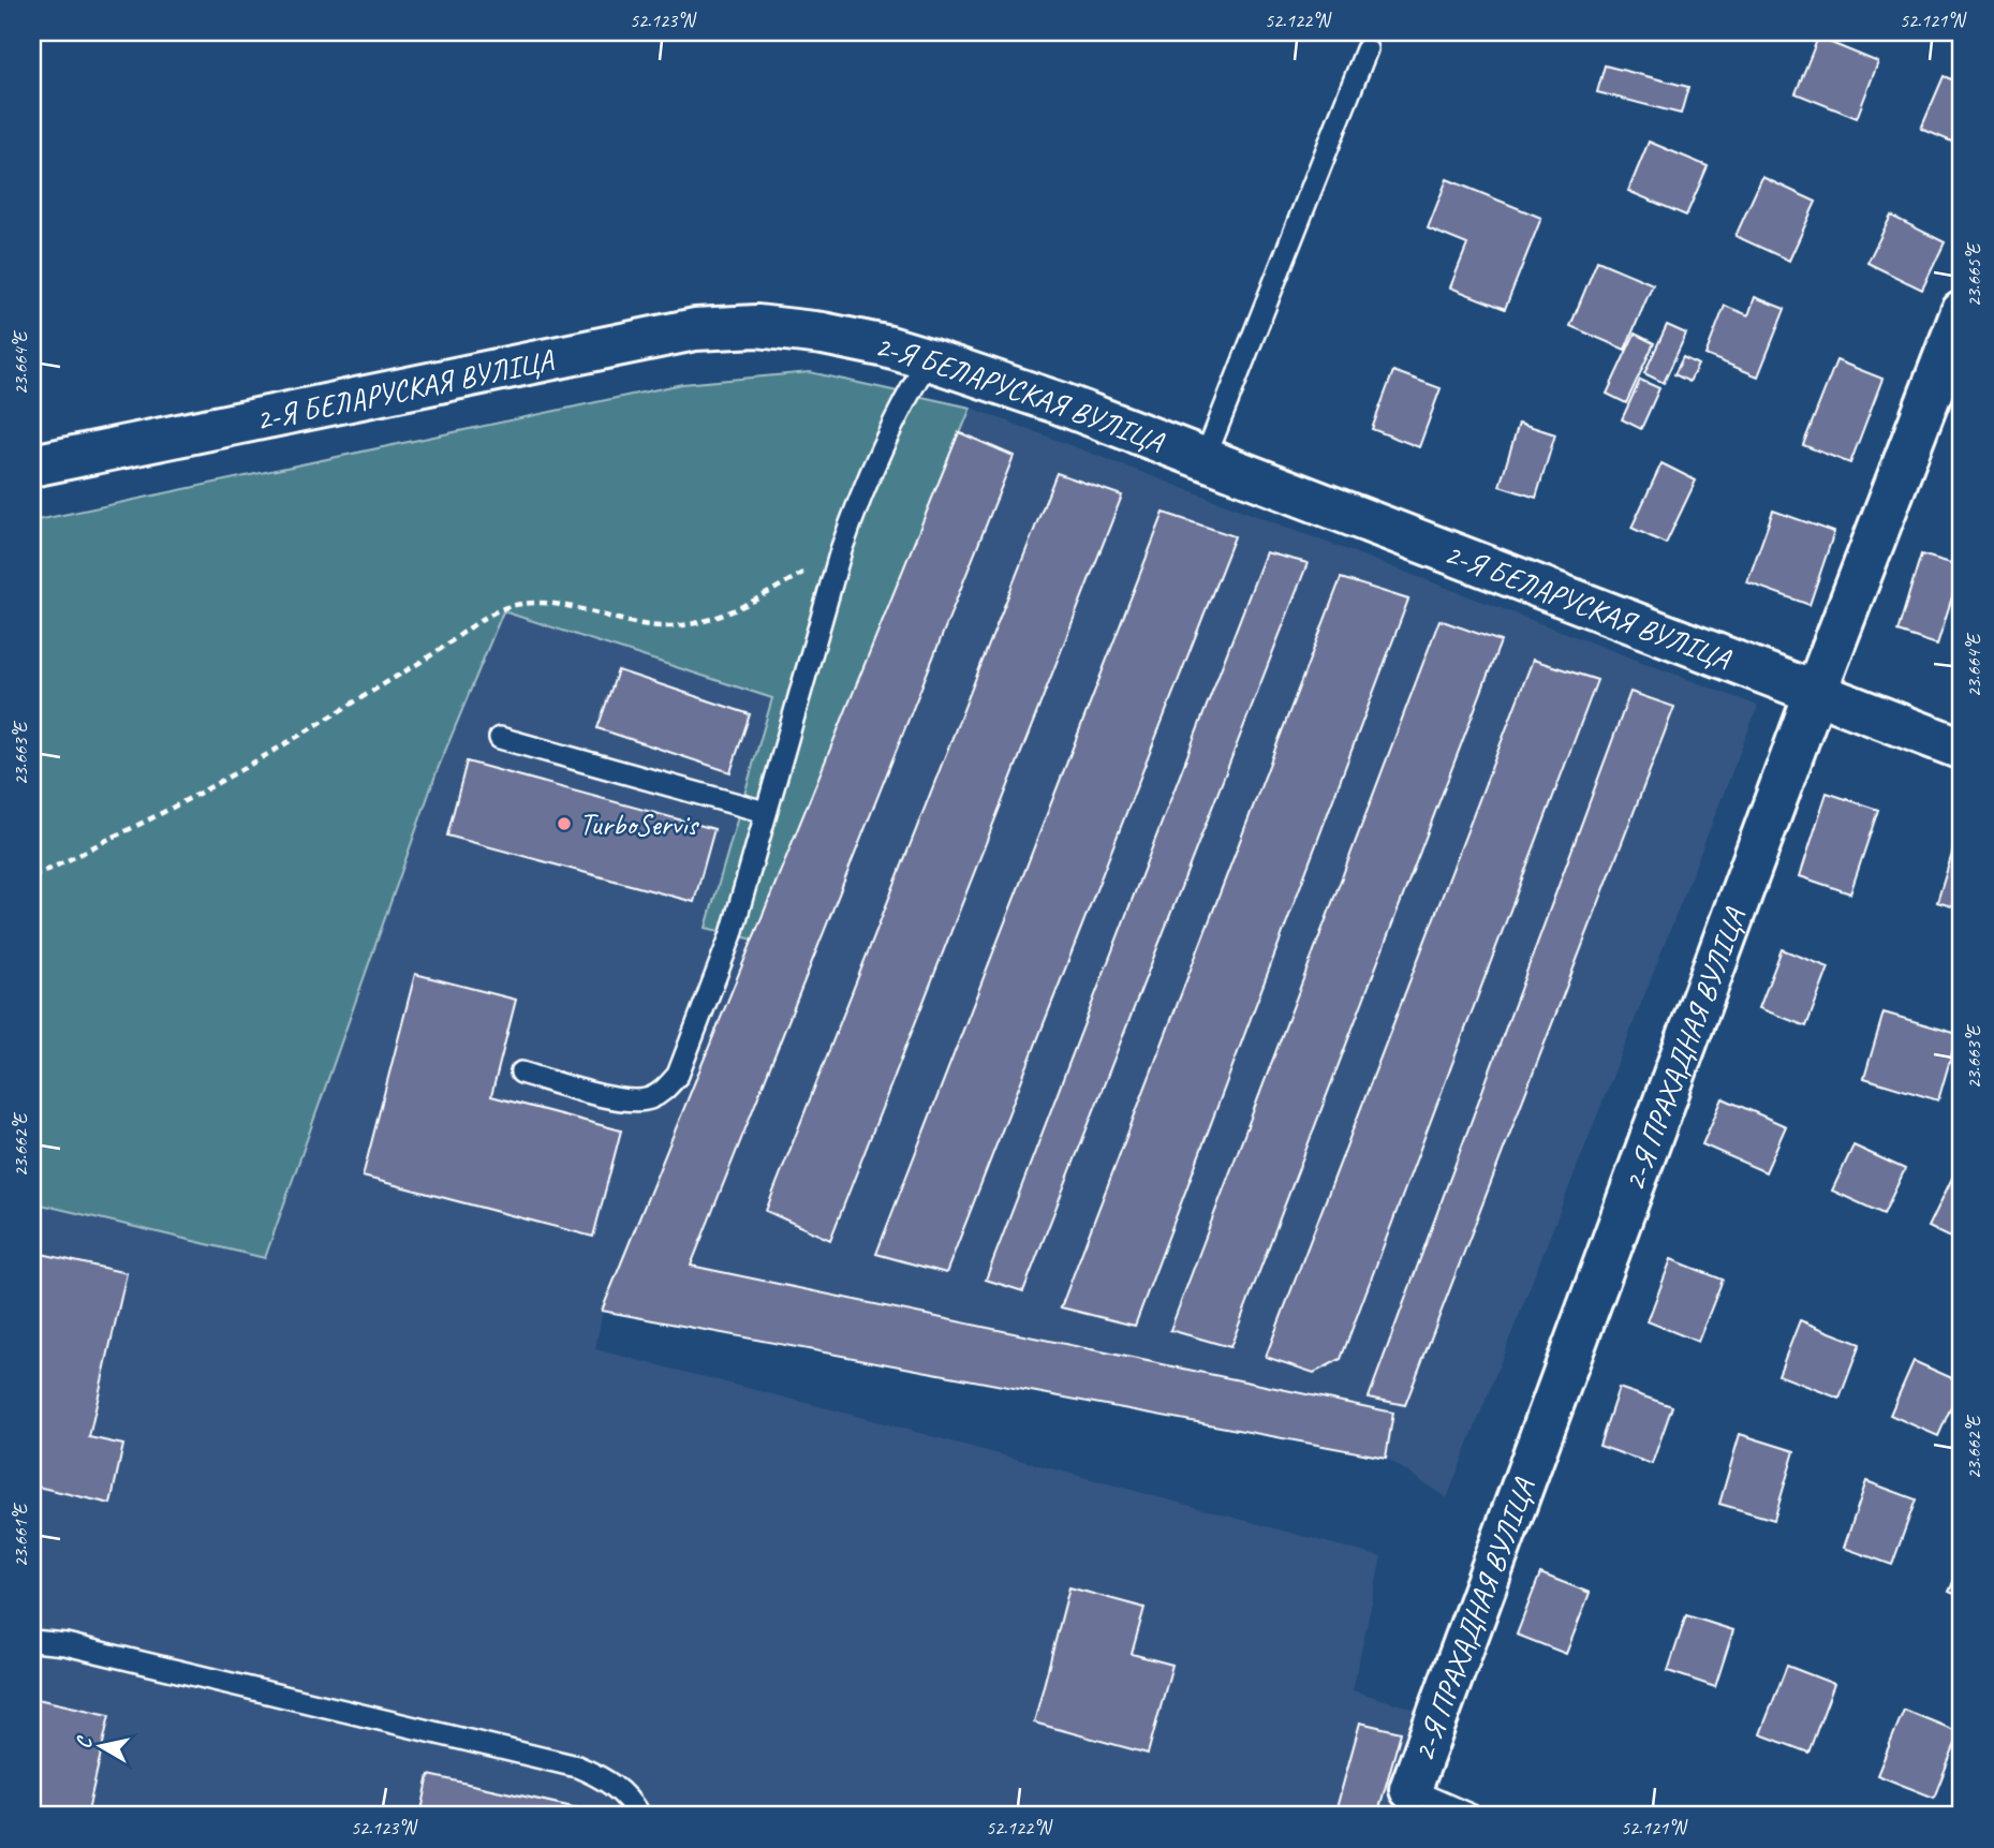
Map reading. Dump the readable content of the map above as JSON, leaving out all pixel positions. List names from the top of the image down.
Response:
{
  "streets": {
    "street": ["2-Я БЕЛАРУСКАЯ ВУЛІЦА", "2-Я ПРАХАДНАЯ ВУЛІЦА"]
  },
  "crossings": [
    ["2-Я БЕЛАРУСКАЯ ВУЛІЦА", "2-Я ПРАХАДНАЯ ВУЛІЦА"]
  ],
  "places": ["TurboServis"],
  "north": "left",
  "coordinates": [
    "52.123°N",
    "52.122°N",
    "52.121°N",
    "23.665°E",
    "23.664°E",
    "23.663°E",
    "23.662°E",
    "23.661°E"
  ]
}
